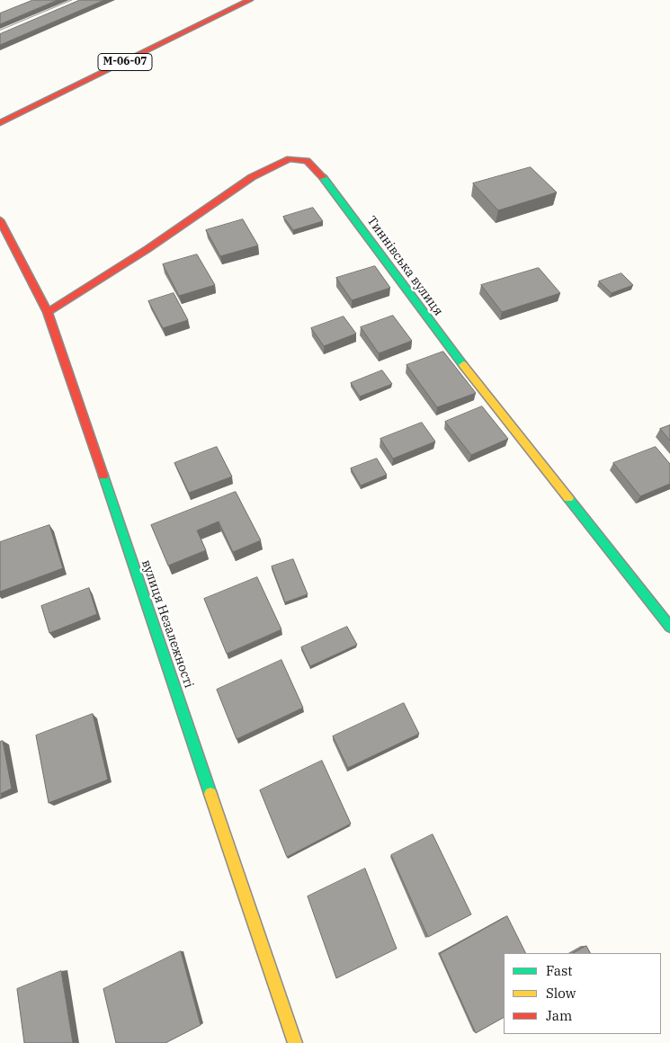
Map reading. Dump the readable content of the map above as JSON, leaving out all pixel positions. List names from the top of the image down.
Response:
{
  "streets": {
    "street": ["М-06-07", "Тиннівська вулиця", "вулиця Незалежності"]
  },
  "crossings": [
    ["Тиннівська вулиця", "вулиця Незалежності"]
  ],
  "legend": ["Fast", "Slow", "Jam"]
}
